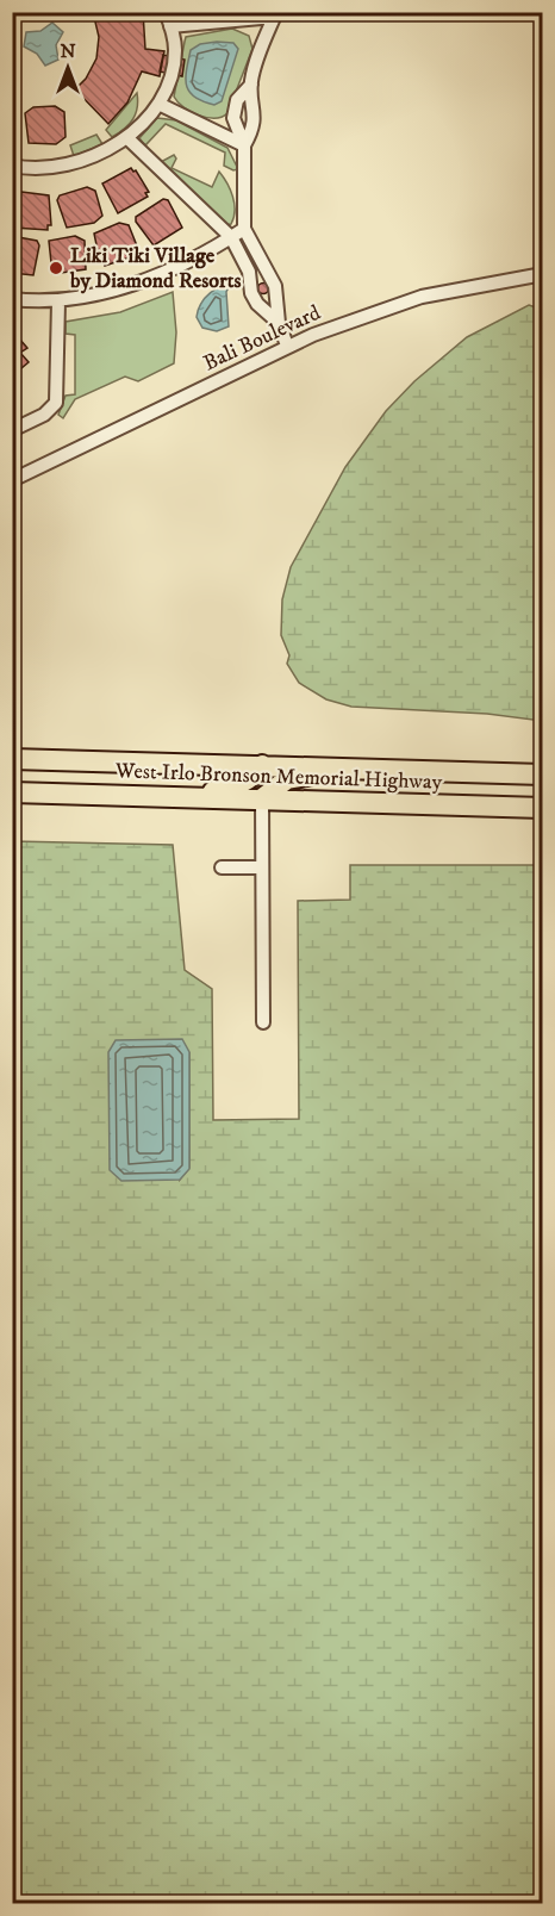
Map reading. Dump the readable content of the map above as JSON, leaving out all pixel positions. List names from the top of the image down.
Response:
{
  "streets": {
    "highway": ["West Irlo Bronson Memorial Highway"],
    "street": ["Bali Boulevard"]
  },
  "places": ["Liki Tiki Village by Diamond Resorts"],
  "north": "top"
}
